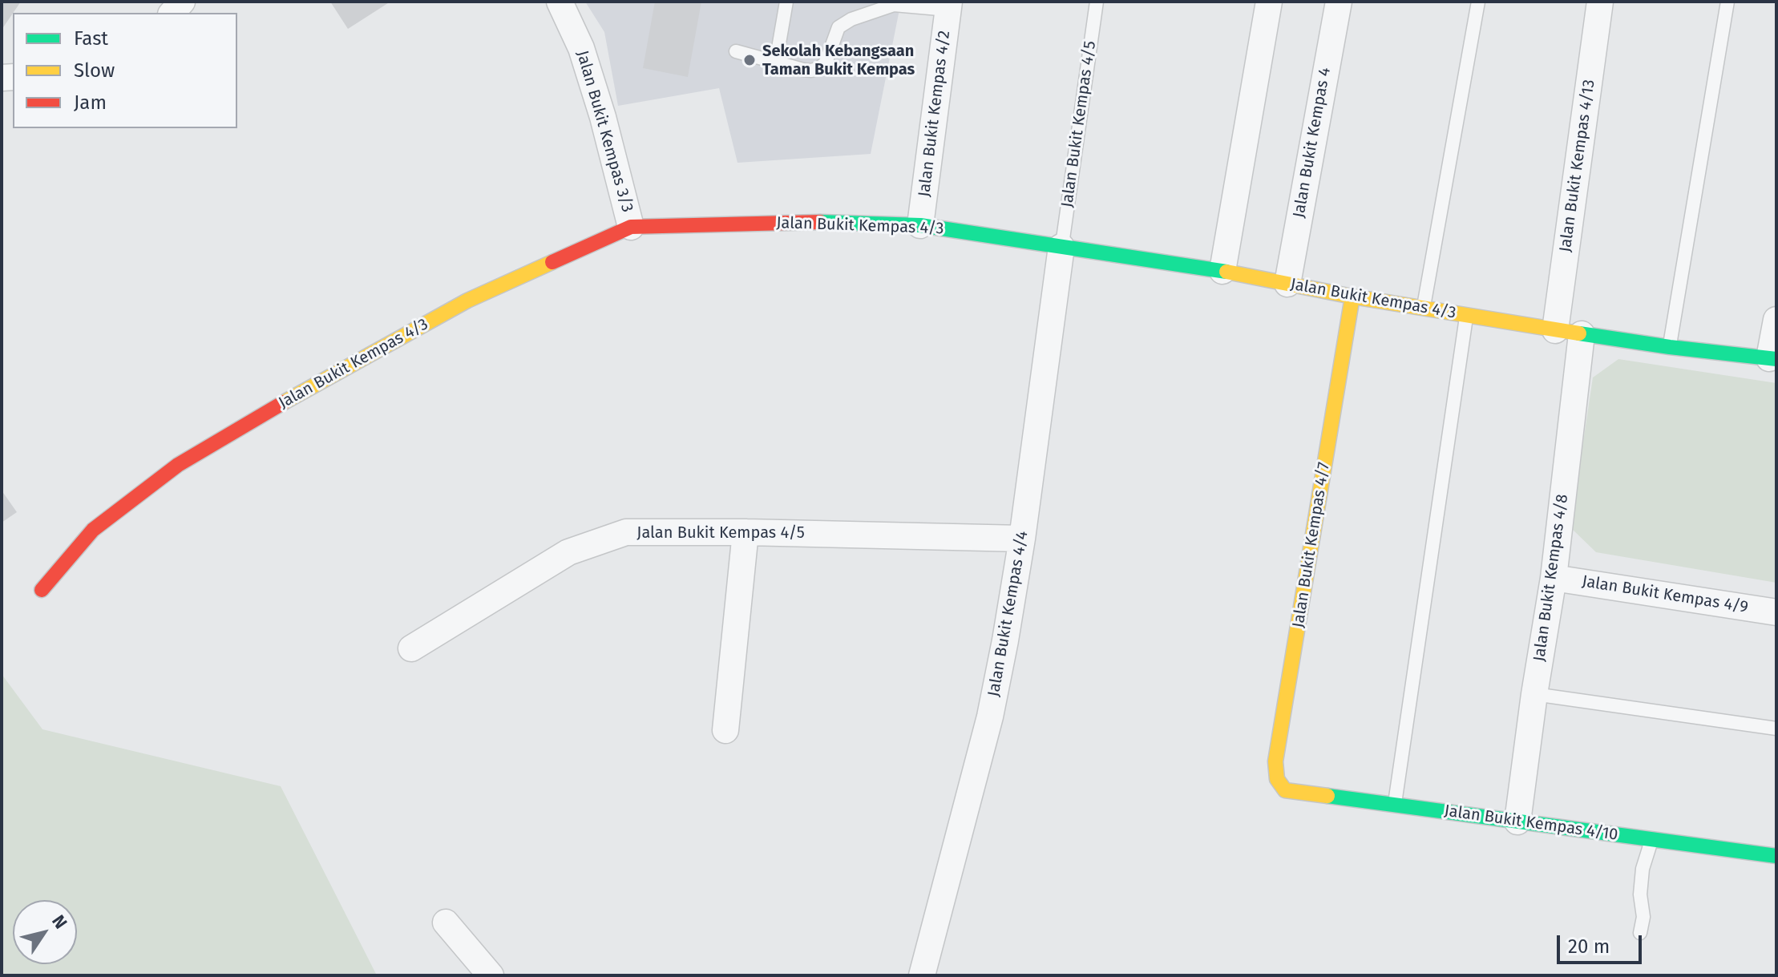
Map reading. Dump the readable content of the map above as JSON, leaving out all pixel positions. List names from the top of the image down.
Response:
{
  "streets": {
    "street": [
      "Jalan Bukit Kempas 4/2",
      "Jalan Bukit Kempas 4/5",
      "Jalan Bukit Kempas 3/3",
      "Jalan Bukit Kempas 4",
      "Jalan Bukit Kempas 4/13",
      "Jalan Bukit Kempas 4/3",
      "Jalan Bukit Kempas 4/7",
      "Jalan Bukit Kempas 4/8",
      "Jalan Bukit Kempas 4/9",
      "Jalan Bukit Kempas 4/4",
      "Jalan Bukit Kempas 4/10"
    ]
  },
  "crossings": [
    ["Jalan Bukit Kempas 4/2", "Jalan Bukit Kempas 4/3"],
    ["Jalan Bukit Kempas 4/5", "Jalan Bukit Kempas 4/3"],
    ["Jalan Bukit Kempas 4/5", "Jalan Bukit Kempas 4/4"],
    ["Jalan Bukit Kempas 3/3", "Jalan Bukit Kempas 4/3"],
    ["Jalan Bukit Kempas 4", "Jalan Bukit Kempas 4/3"],
    ["Jalan Bukit Kempas 4/13", "Jalan Bukit Kempas 4/3"],
    ["Jalan Bukit Kempas 4/3", "Jalan Bukit Kempas 4/7"],
    ["Jalan Bukit Kempas 4/3", "Jalan Bukit Kempas 4/8"],
    ["Jalan Bukit Kempas 4/3", "Jalan Bukit Kempas 4/4"],
    ["Jalan Bukit Kempas 4/7", "Jalan Bukit Kempas 4/10"],
    ["Jalan Bukit Kempas 4/8", "Jalan Bukit Kempas 4/9"],
    ["Jalan Bukit Kempas 4/8", "Jalan Bukit Kempas 4/10"]
  ],
  "places": ["Sekolah Kebangsaan Taman Bukit Kempas"],
  "legend": ["Fast", "Slow", "Jam"],
  "scale_bar": "20 m",
  "north": "top right"
}
